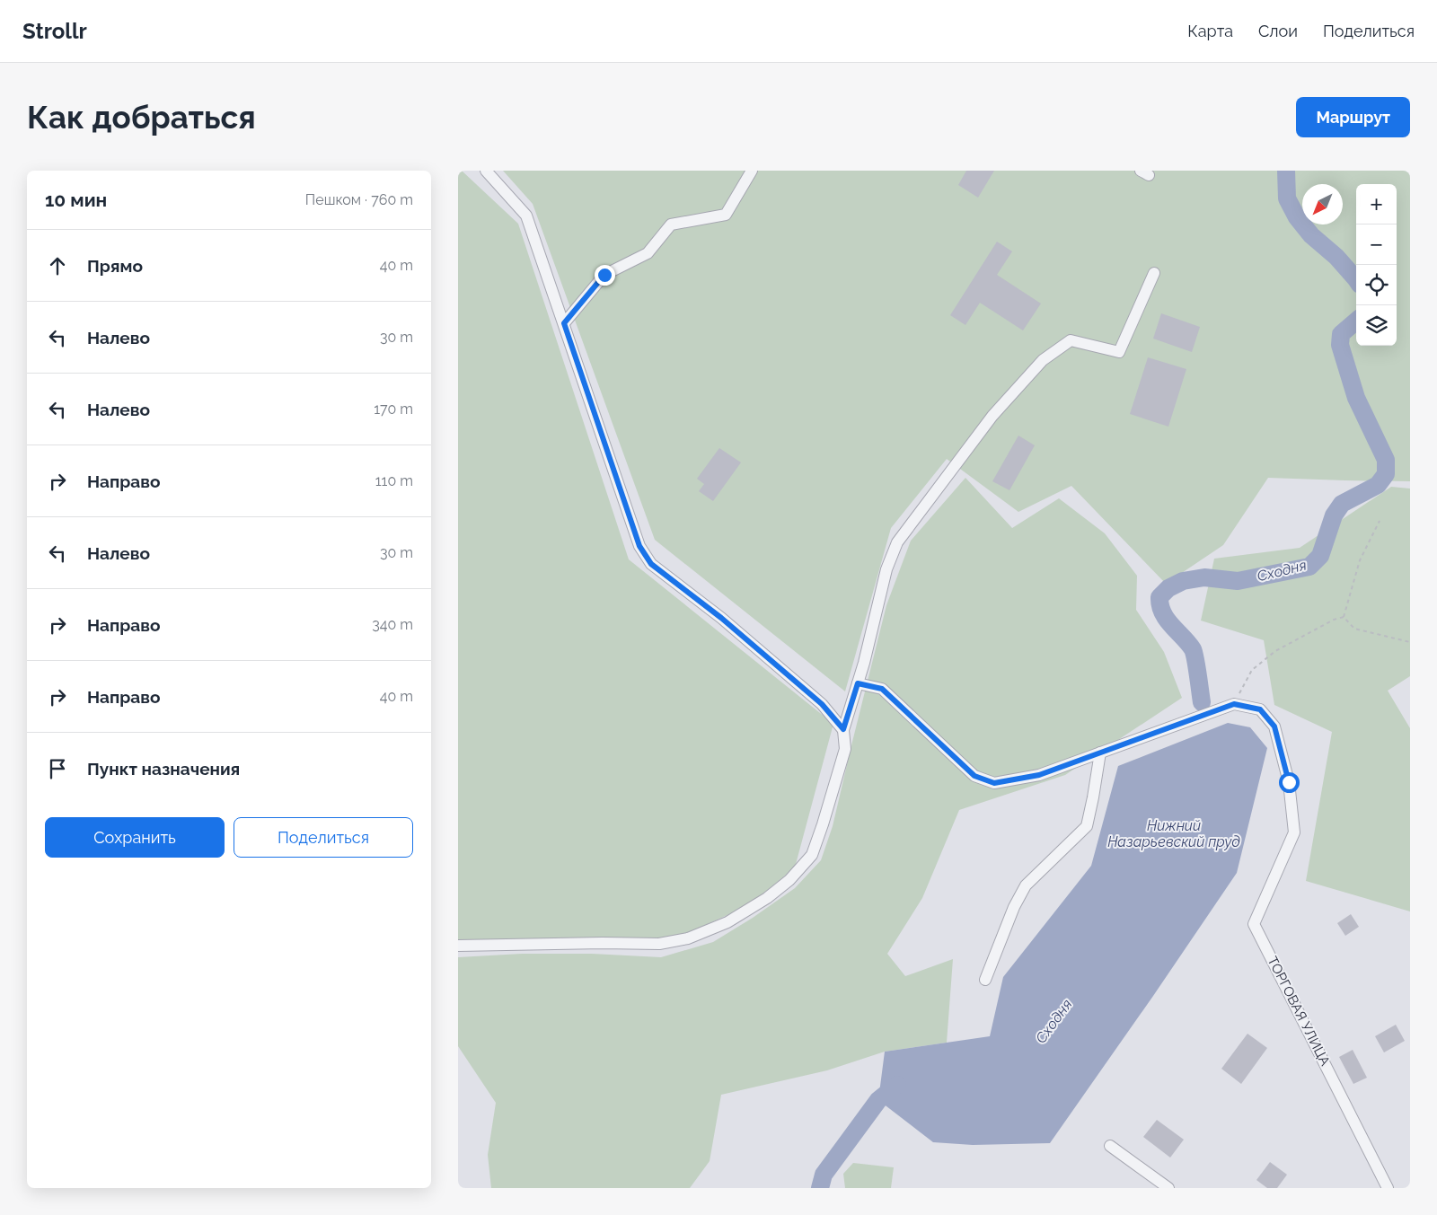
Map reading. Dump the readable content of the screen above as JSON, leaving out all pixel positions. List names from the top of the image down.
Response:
{
  "streets": {
    "street": ["ТОРГОВАЯ УЛИЦА"]
  },
  "water": ["Сходня", "Нижний Назарьевский пруд"],
  "north": "bottom left",
  "page": {
    "header": "Strollr",
    "nav": ["Карта", "Слои", "Поделиться"],
    "buttons": [
      "Маршрут",
      ["Сохранить", "Поделиться"]
    ],
    "title": "Как добраться",
    "heading": ["10 мин", "Пешком · 760 m"],
    "map_buttons": ["+", "−"],
    "list": [
      ["Прямо", "40 m"],
      ["Налево", "30 m"],
      ["Налево", "170 m"],
      ["Направо", "110 m"],
      ["Налево", "30 m"],
      ["Направо", "340 m"],
      ["Направо", "40 m"],
      "Пункт назначения"
    ]
  }
}
